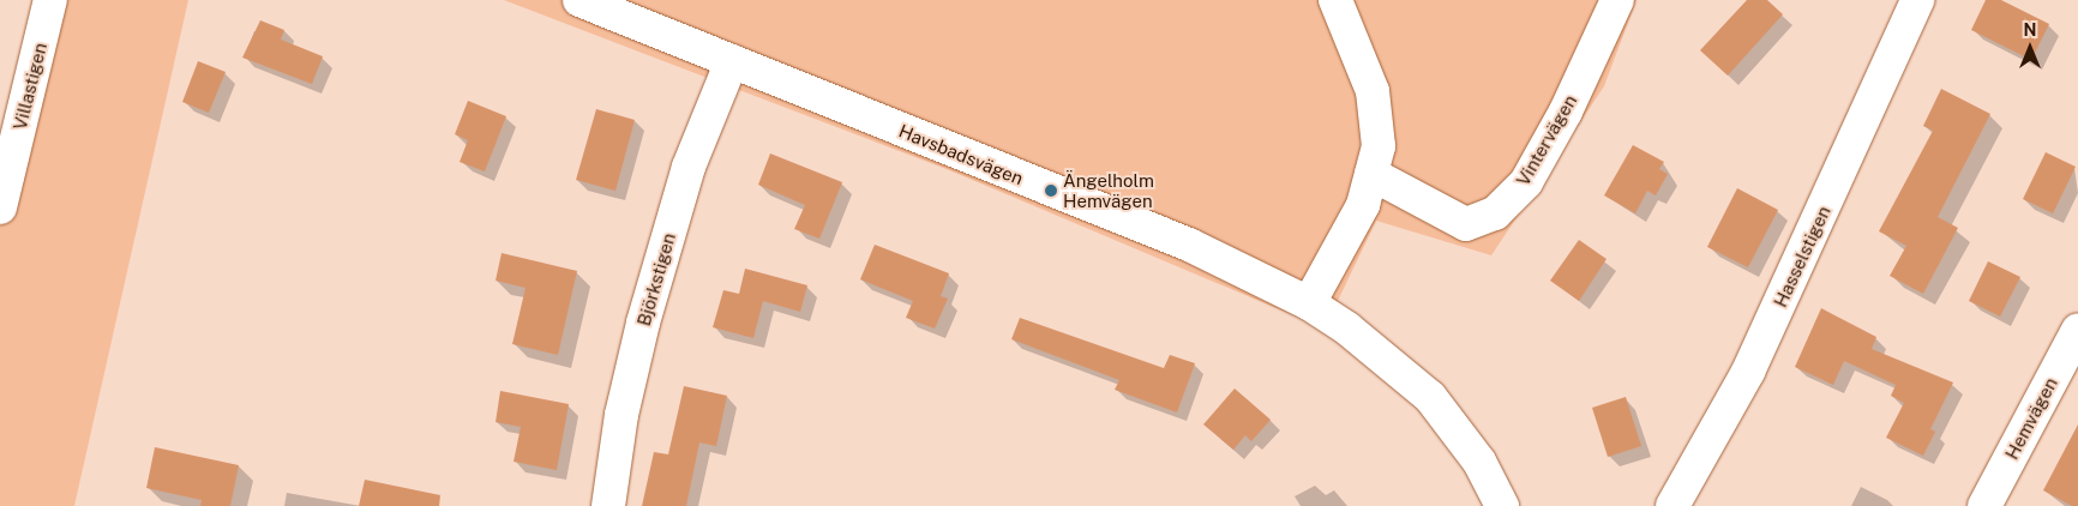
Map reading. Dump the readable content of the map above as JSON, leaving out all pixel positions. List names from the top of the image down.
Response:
{
  "streets": {
    "street": [
      "Villastigen",
      "Vintervägen",
      "Havsbadsvägen",
      "Hasselstigen",
      "Björkstigen",
      "Hemvägen"
    ]
  },
  "crossings": [
    ["Havsbadsvägen", "Björkstigen"]
  ],
  "places": ["Ängelholm Hemvägen"],
  "north": "top"
}
